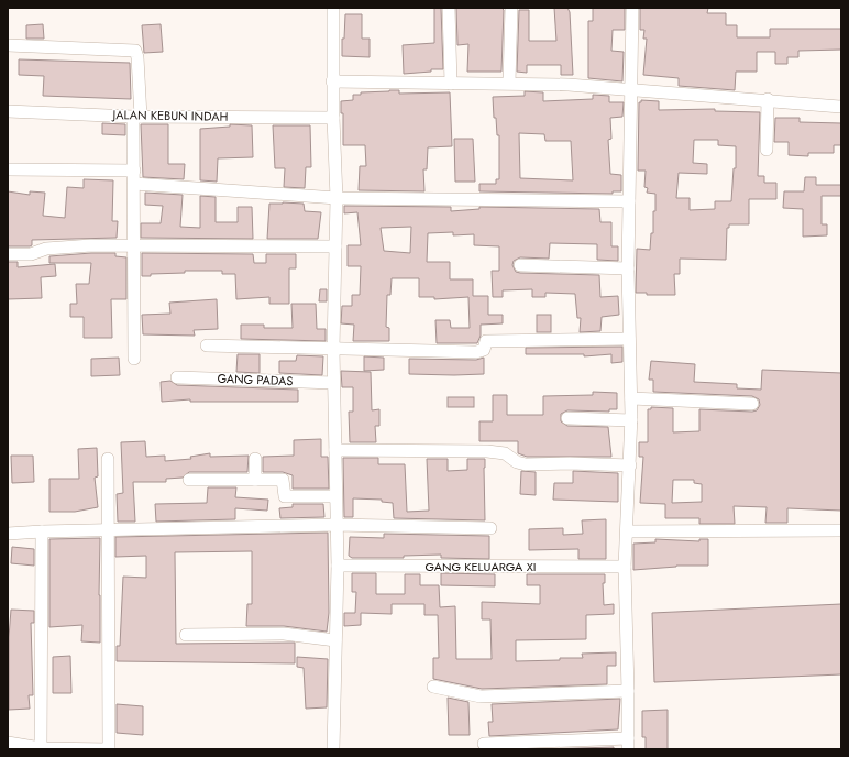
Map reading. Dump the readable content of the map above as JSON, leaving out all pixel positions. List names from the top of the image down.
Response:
{
  "streets": {
    "street": ["JALAN KEBUN INDAH", "GANG PADAS", "GANG KELUARGA XI"]
  }
}
